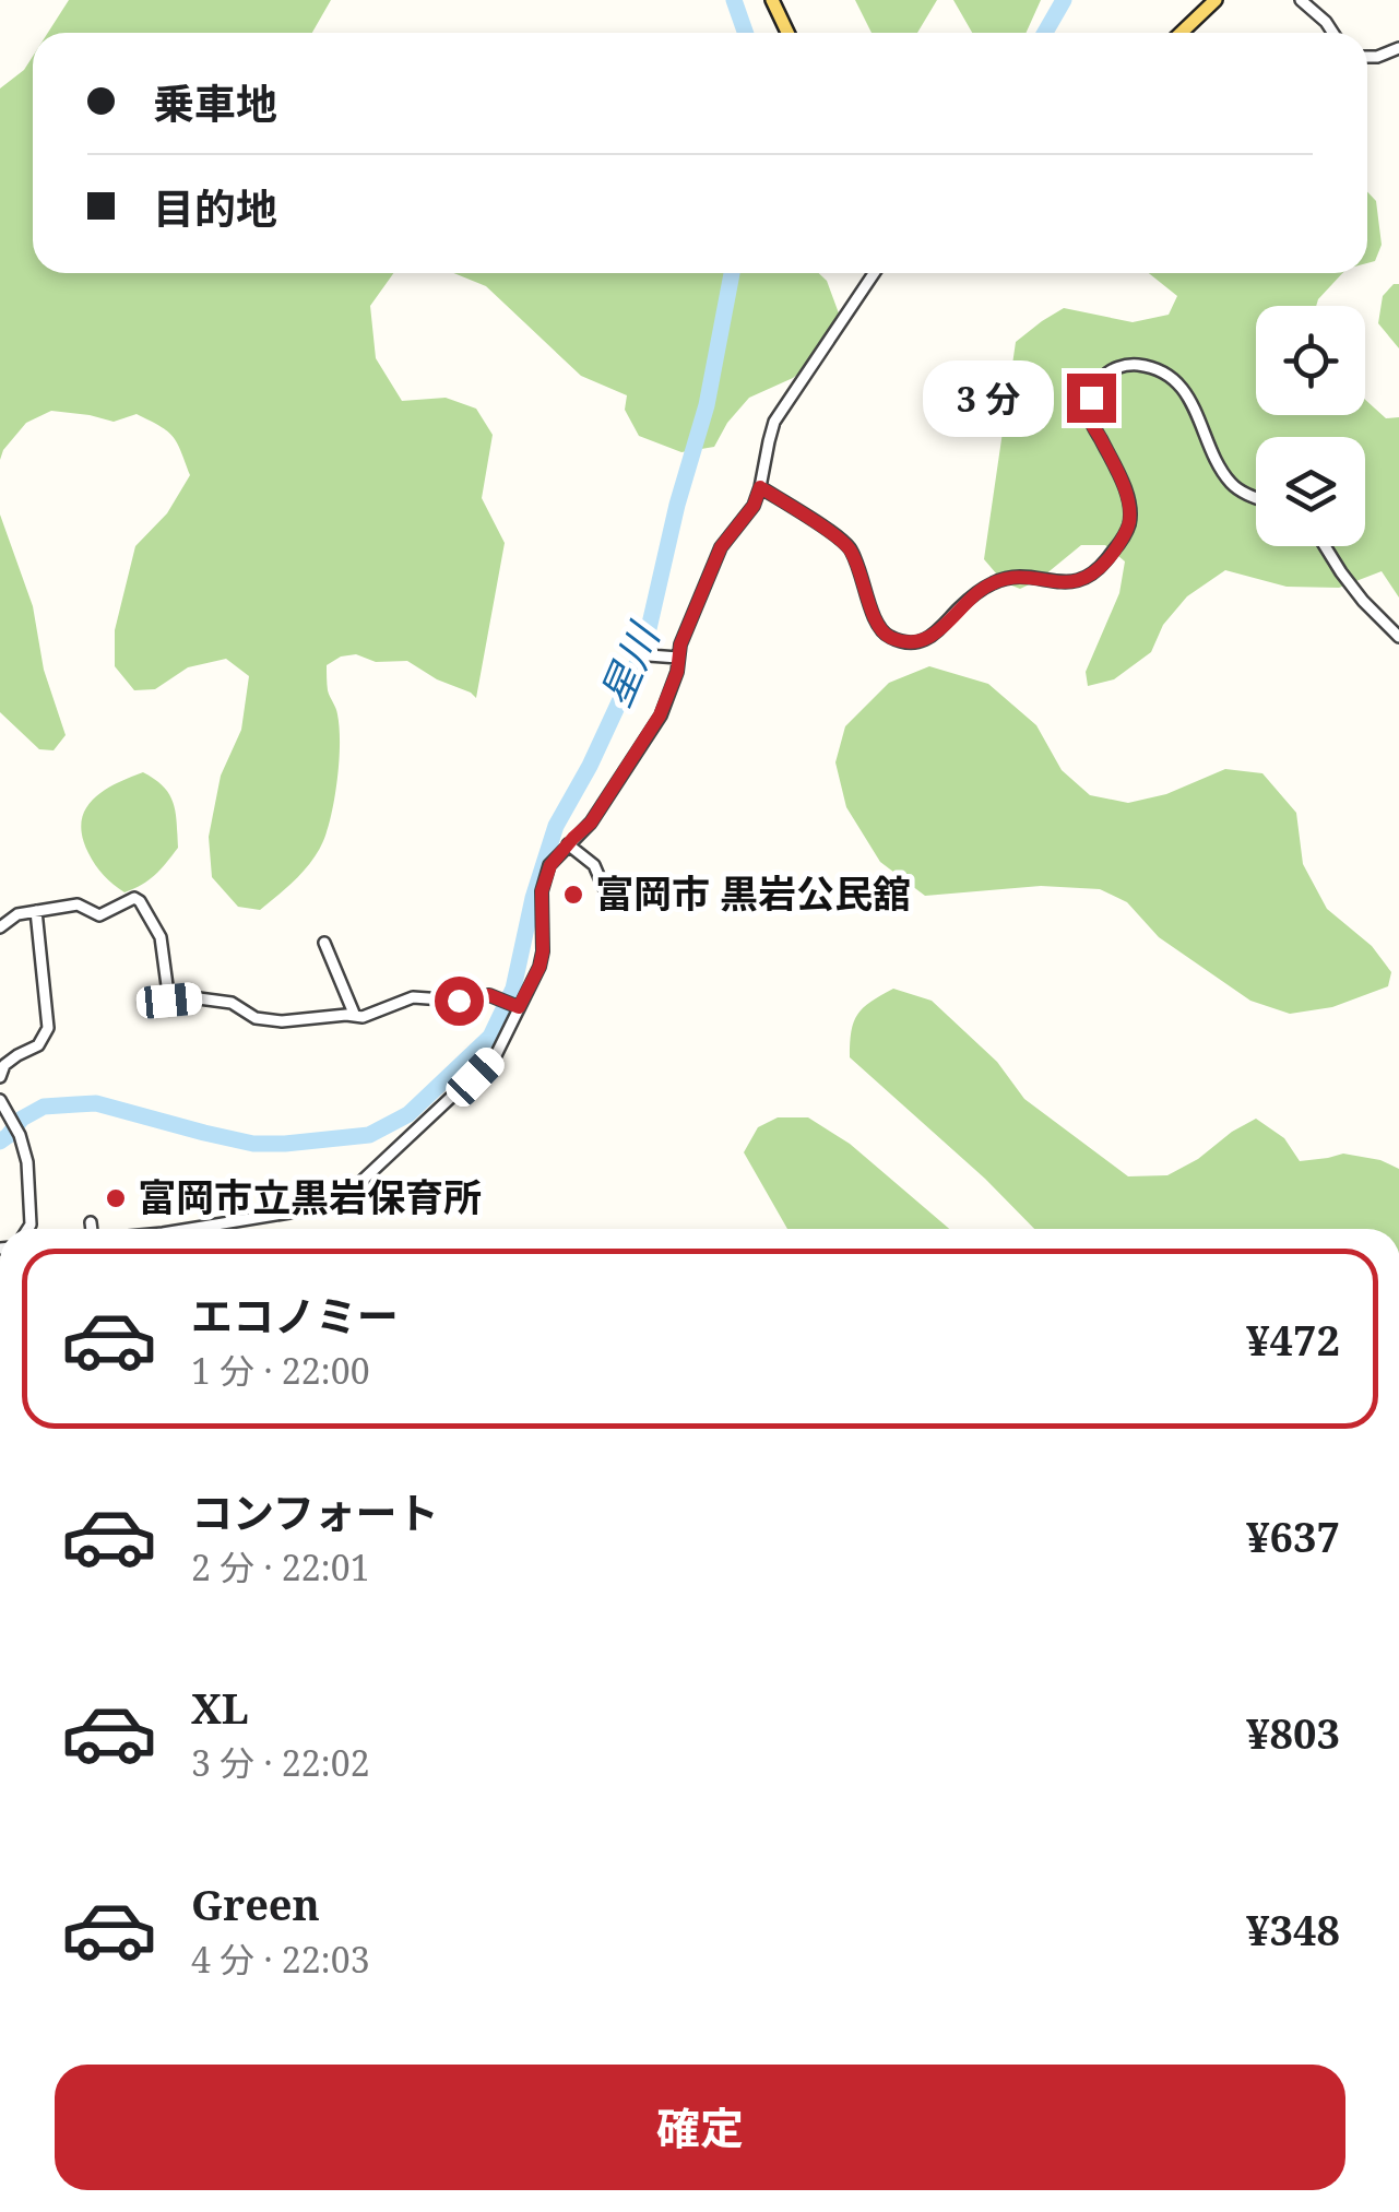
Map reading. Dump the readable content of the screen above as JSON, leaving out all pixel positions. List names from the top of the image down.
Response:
{
  "water": ["星川"],
  "places": ["富岡市 黒岩公民舘", "富岡市立黒岩保育所"],
  "page": {
    "banner": ["乗車地", "目的地"],
    "bubble": "3 分",
    "list": [
      {
        "name": "エコノミー",
        "note": "1 分 · 22:00",
        "value": "¥472"
      },
      {
        "name": "コンフォート",
        "note": "2 分 · 22:01",
        "value": "¥637"
      },
      {
        "name": "XL",
        "note": "3 分 · 22:02",
        "value": "¥803"
      },
      {
        "name": "Green",
        "note": "4 分 · 22:03",
        "value": "¥348"
      }
    ],
    "buttons": "確定"
  }
}
